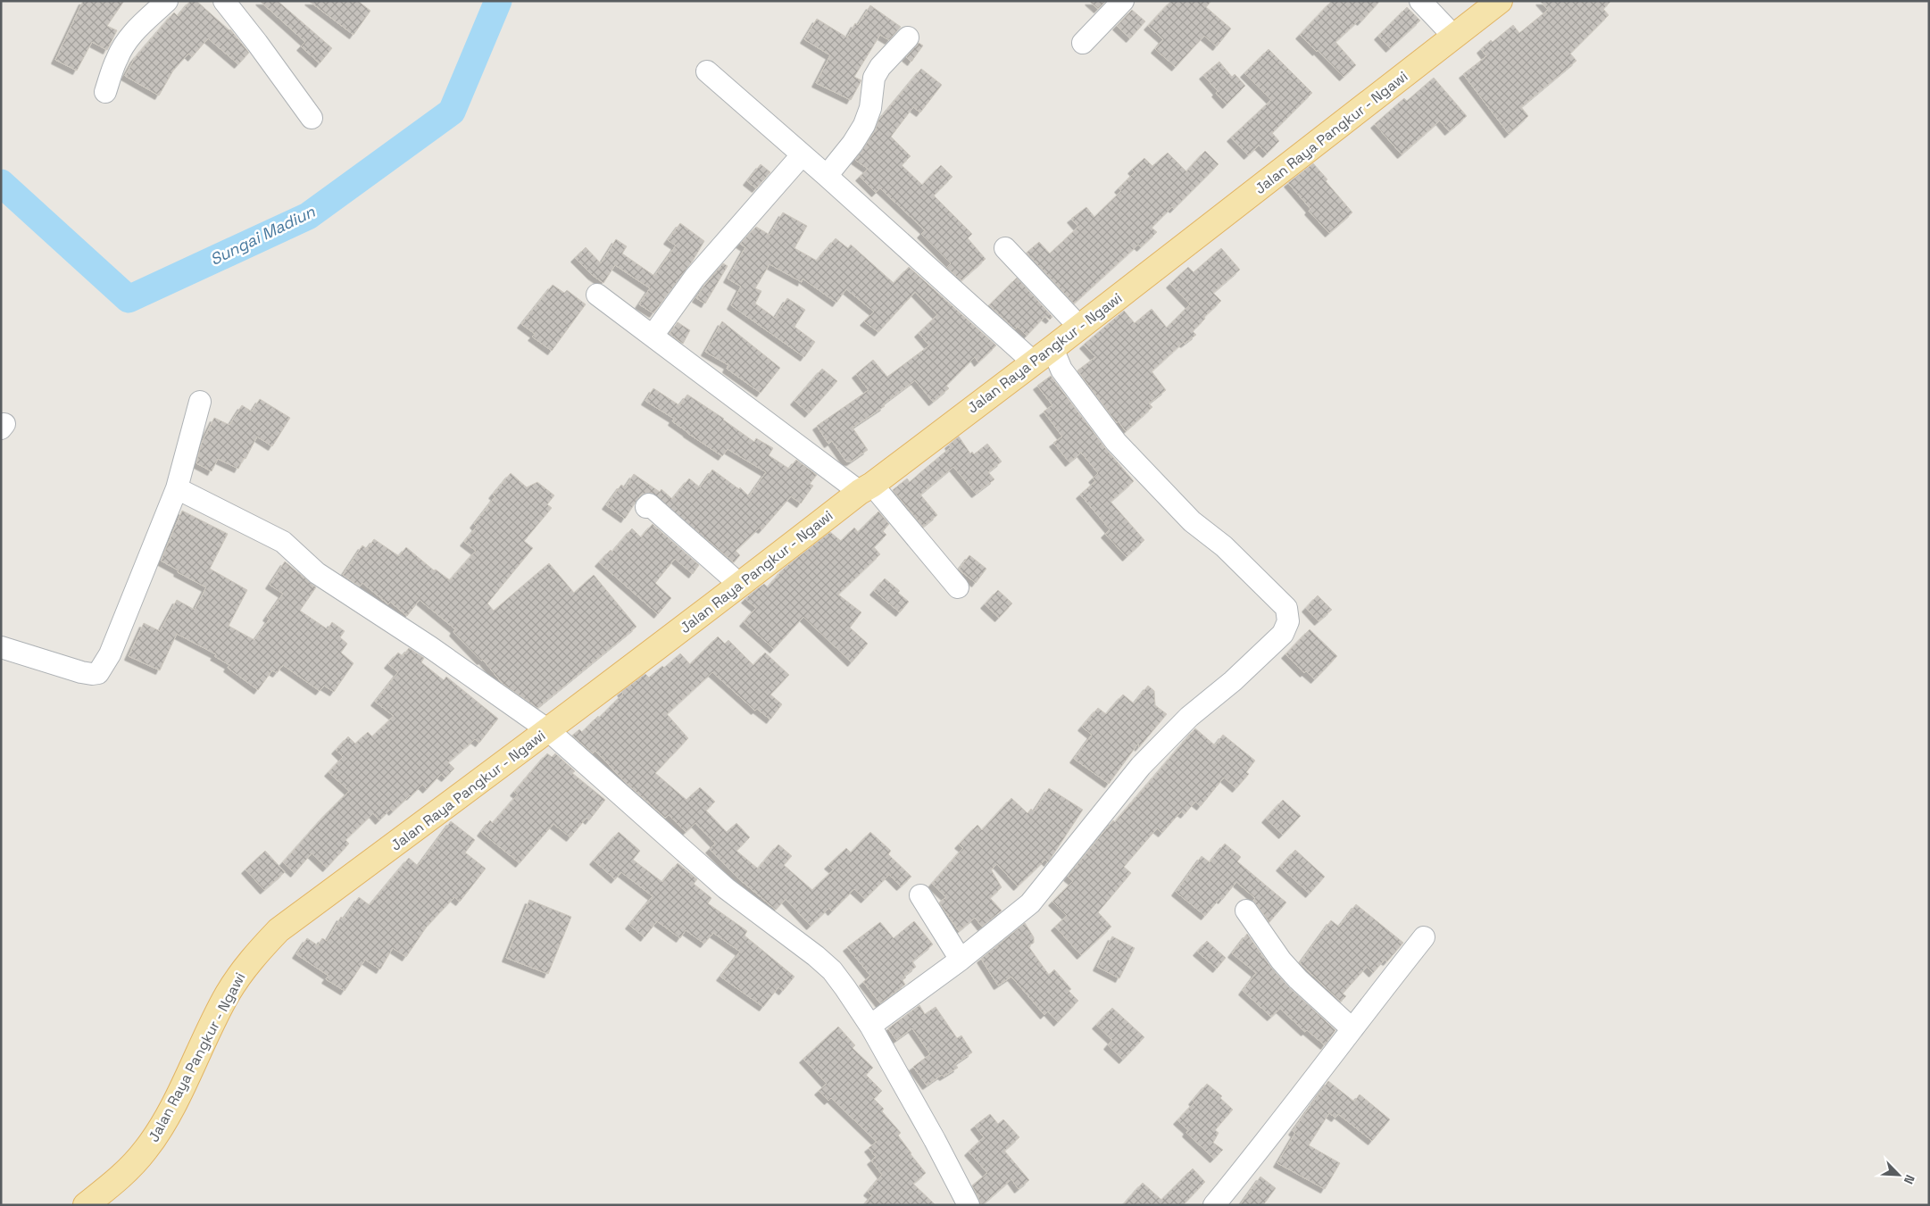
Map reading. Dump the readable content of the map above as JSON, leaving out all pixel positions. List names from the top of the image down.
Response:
{
  "streets": {
    "main road": ["Jalan Raya Pangkur - Ngawi"]
  },
  "water": ["Sungai Madiun"],
  "north": "bottom right"
}
